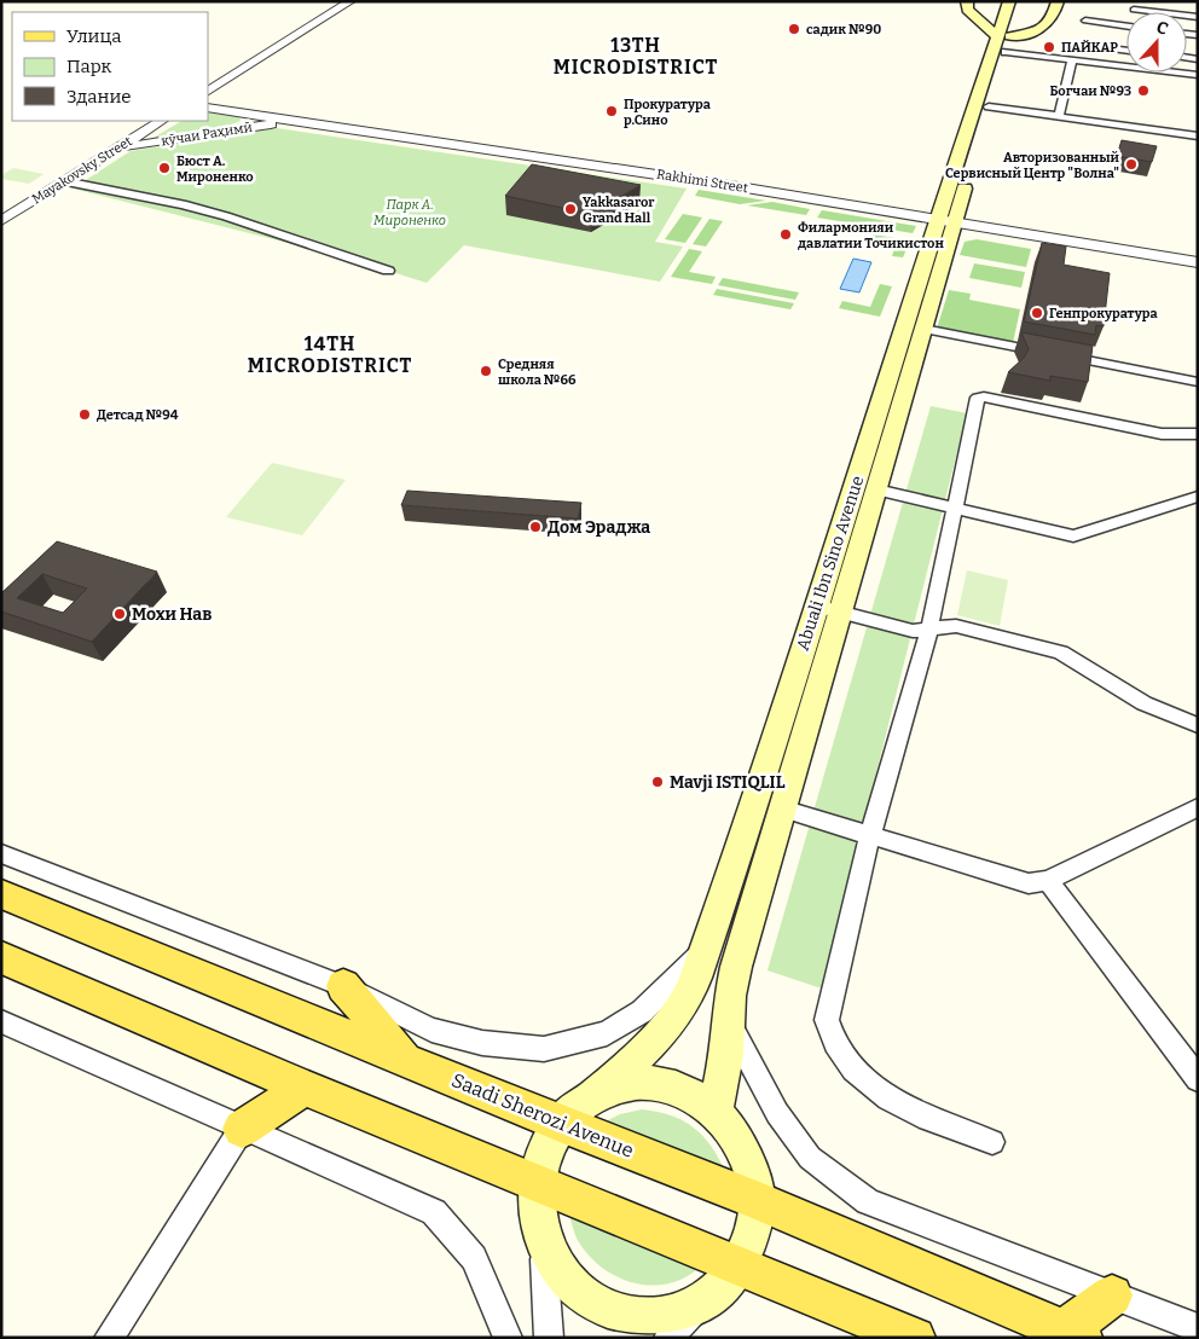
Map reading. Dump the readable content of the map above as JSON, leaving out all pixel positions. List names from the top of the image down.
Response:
{
  "streets": {
    "main road": ["Abuali Ibn Sino Avenue", "Saadi Sherozi Avenue"],
    "street": ["кӯчаи Раҳимӣ", "Mayakovsky Street", "Rakhimi Street"]
  },
  "crossings": [
    ["кӯчаи Раҳимӣ", "Mayakovsky Street"],
    ["кӯчаи Раҳимӣ", "Rakhimi Street"],
    ["Rakhimi Street", "Abuali Ibn Sino Avenue"]
  ],
  "districts": ["13TH MICRODISTRICT", "14TH MICRODISTRICT"],
  "parks": ["Парк А. Мироненко"],
  "places": [
    "садик №90",
    "ПАЙКАР",
    "Богчаи №93",
    "Прокуратура р.Сино",
    "Авторизованный Сервисный Центр \"Волна\"",
    "Бюст А. Мироненко",
    "Yakkasaror Grand Hall",
    "Филармонияи давлатии Точикистон",
    "Генпрокуратура",
    "Средняя школа №66",
    "Детсад №94",
    "Дом Эраджа",
    "Мохи Нав",
    "Mavji ISTIQLIL"
  ],
  "legend": ["Улица", "Парк", "Здание"],
  "north": "top"
}
